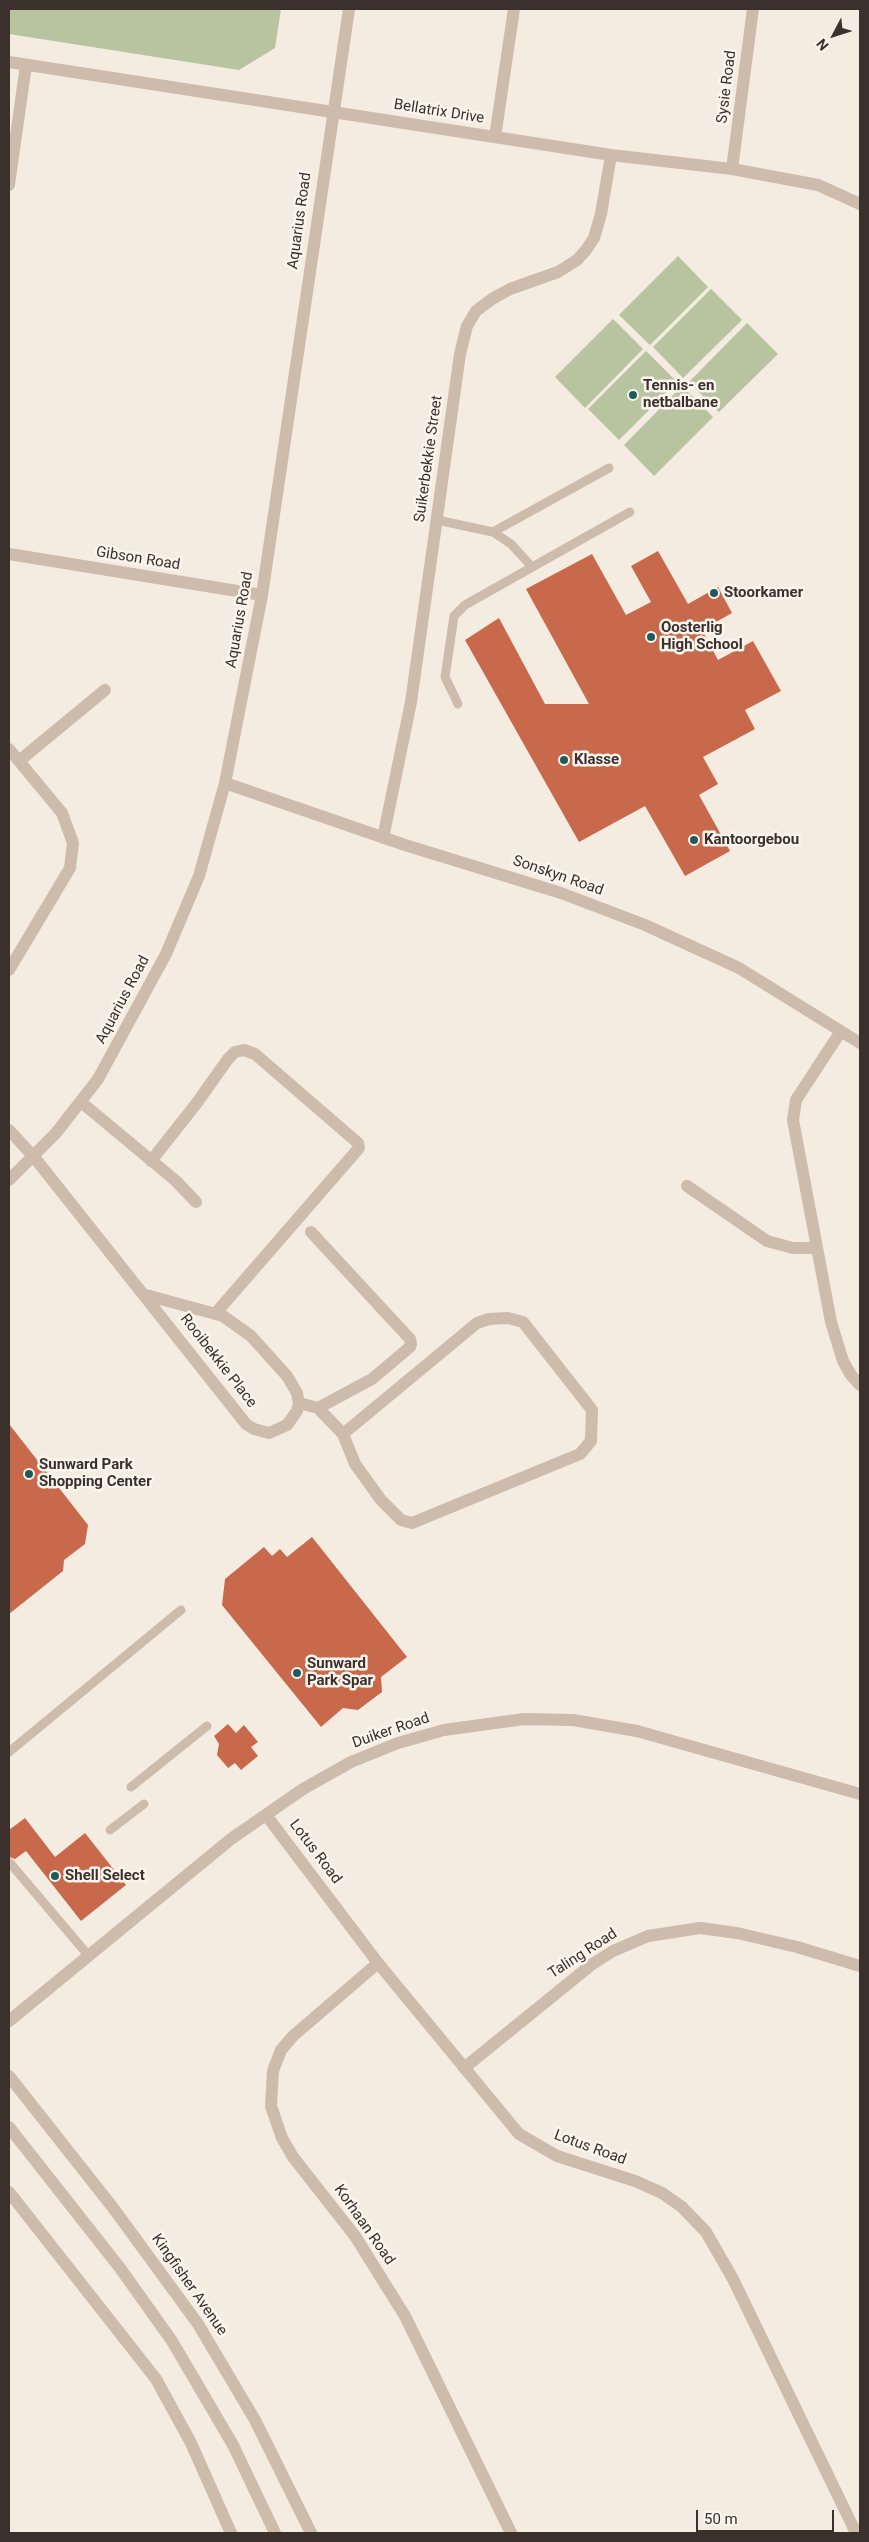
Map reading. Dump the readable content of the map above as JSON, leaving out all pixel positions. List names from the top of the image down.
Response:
{
  "streets": {
    "street": [
      "Sysie Road",
      "Bellatrix Drive",
      "Aquarius Road",
      "Suikerbekkie Street",
      "Gibson Road",
      "Sonskyn Road",
      "Rooibekkie Place",
      "Duiker Road",
      "Lotus Road",
      "Taling Road",
      "Korhaan Road",
      "Kingfisher Avenue"
    ]
  },
  "crossings": [
    ["Sysie Road", "Bellatrix Drive"],
    ["Bellatrix Drive", "Aquarius Road"],
    ["Bellatrix Drive", "Suikerbekkie Street"],
    ["Aquarius Road", "Gibson Road"],
    ["Aquarius Road", "Sonskyn Road"],
    ["Aquarius Road", "Rooibekkie Place"],
    ["Suikerbekkie Street", "Sonskyn Road"],
    ["Duiker Road", "Lotus Road"],
    ["Lotus Road", "Taling Road"],
    ["Lotus Road", "Korhaan Road"]
  ],
  "places": [
    "Tennis- en netbalbane",
    "Stoorkamer",
    "Oosterlig High School",
    "Klasse",
    "Kantoorgebou",
    "Sunward Park Shopping Center",
    "Sunward Park Spar",
    "Shell Select"
  ],
  "scale_bar": "50 m",
  "north": "bottom left"
}
